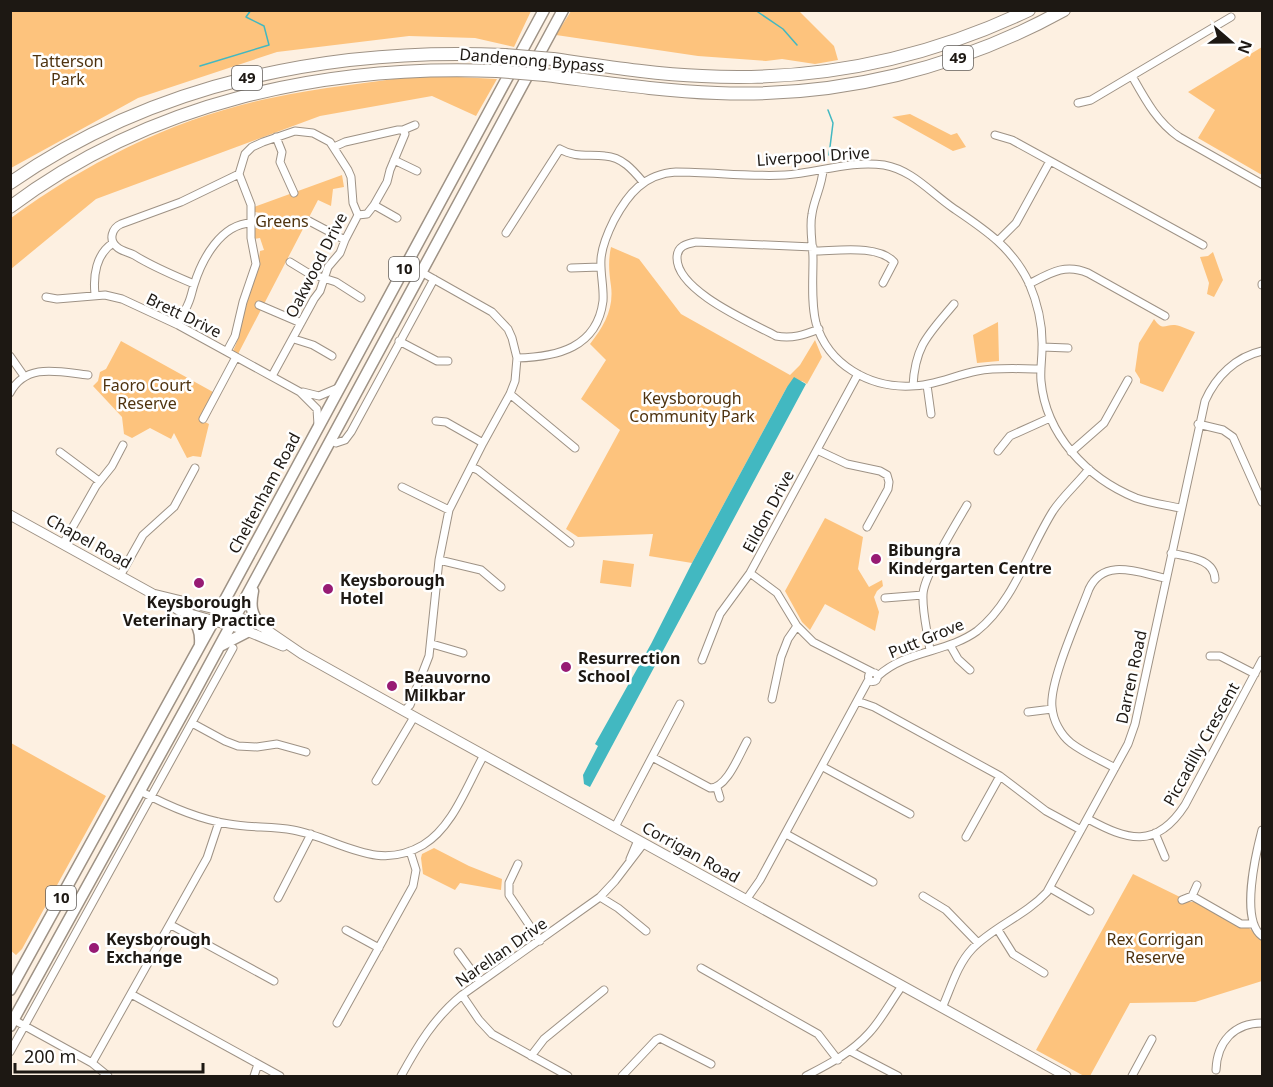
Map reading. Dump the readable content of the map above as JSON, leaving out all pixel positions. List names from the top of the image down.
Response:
{
  "streets": {
    "highway": ["49", "Dandenong Bypass"],
    "main road": [
      "10",
      "Cheltenham Road",
      "Chapel Road",
      "Corrigan Road"
    ],
    "street": [
      "Liverpool Drive",
      "Oakwood Drive",
      "Brett Drive",
      "Eildon Drive",
      "Putt Grove",
      "Darren Road",
      "Piccadilly Crescent",
      "Narellan Drive"
    ]
  },
  "crossings": [
    ["Liverpool Drive", "Putt Grove"],
    ["Liverpool Drive", "Darren Road"],
    ["Oakwood Drive", "Brett Drive"],
    ["Brett Drive", "Cheltenham Road"],
    ["Cheltenham Road", "Chapel Road"],
    ["Cheltenham Road", "Corrigan Road"],
    ["Chapel Road", "Corrigan Road"],
    ["Putt Grove", "Corrigan Road"],
    ["Darren Road", "Corrigan Road"],
    ["Corrigan Road", "Narellan Drive"]
  ],
  "parks": [
    "Tatterson Park",
    "Greens",
    "Faoro Court Reserve",
    "Keysborough Community Park",
    "Rex Corrigan Reserve"
  ],
  "places": [
    "Bibungra Kindergarten Centre",
    "Keysborough Veterinary Practice",
    "Keysborough Hotel",
    "Resurrection School",
    "Beauvorno Milkbar",
    "Keysborough Exchange"
  ],
  "scale_bar": "200 m",
  "north": "right"
}
